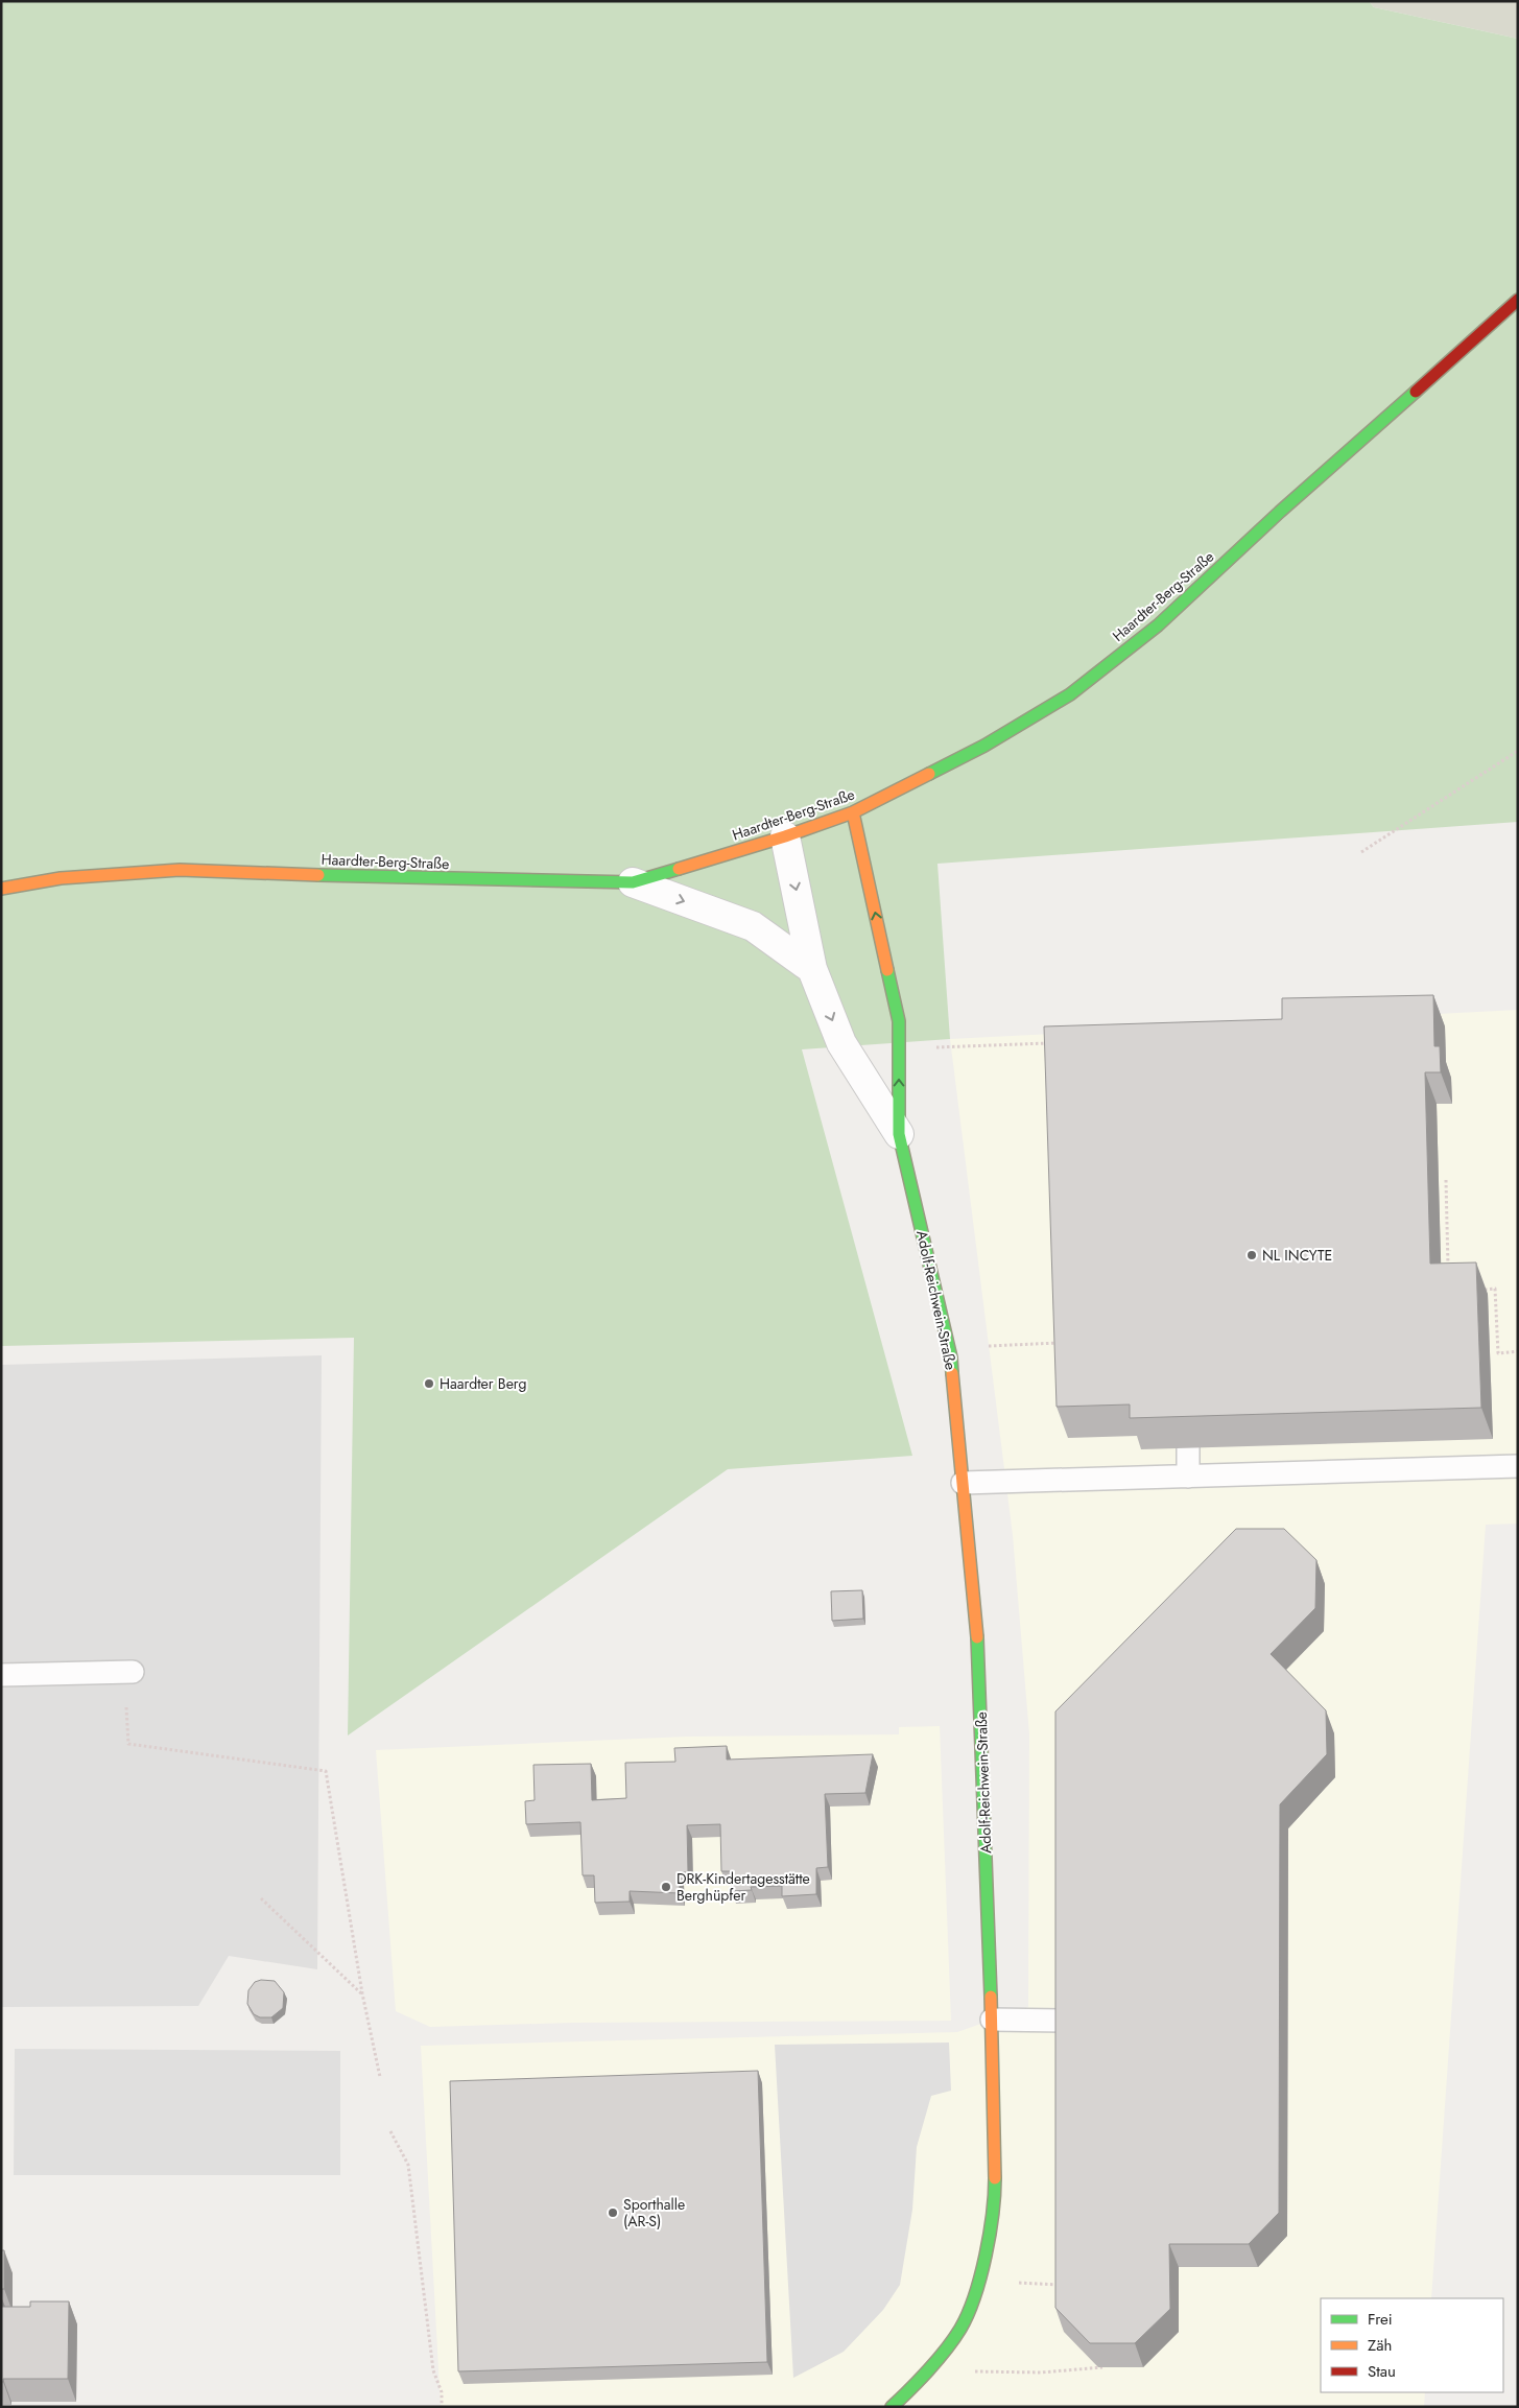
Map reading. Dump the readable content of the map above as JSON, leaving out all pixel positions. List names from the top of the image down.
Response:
{
  "streets": {
    "street": ["Haardter-Berg-Straße", "Adolf-Reichwein-Straße"]
  },
  "crossings": [
    ["Haardter-Berg-Straße", "Adolf-Reichwein-Straße"]
  ],
  "places": [
    "NL INCYTE",
    "Haardter Berg",
    "DRK-Kindertagesstätte Berghüpfer",
    "Sporthalle (AR-S)"
  ],
  "legend": ["Frei", "Zäh", "Stau"]
}
